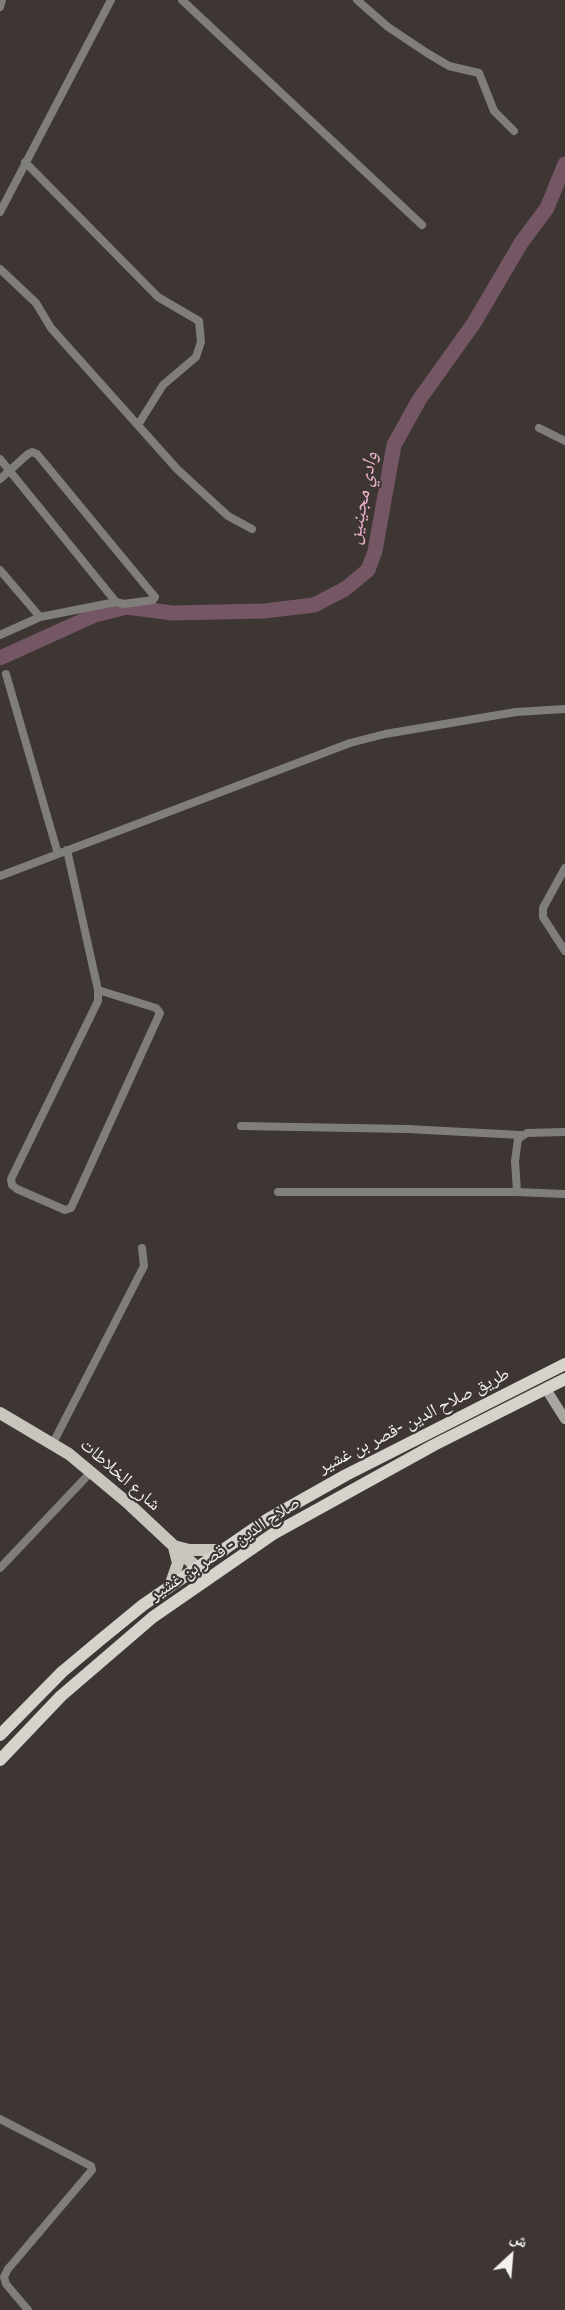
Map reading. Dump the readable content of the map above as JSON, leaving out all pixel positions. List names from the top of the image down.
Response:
{
  "streets": {
    "highway": ["طريق صلاح الدين -قصر بن غشير", "صلاح الدين - قصر بن غشير"],
    "main road": ["شارع الخلاطات"]
  },
  "crossings": [
    ["طريق صلاح الدين -قصر بن غشير", "شارع الخلاطات"],
    ["شارع الخلاطات", "صلاح الدين - قصر بن غشير"]
  ],
  "water": ["وادي مجينين"],
  "north": "top right"
}
